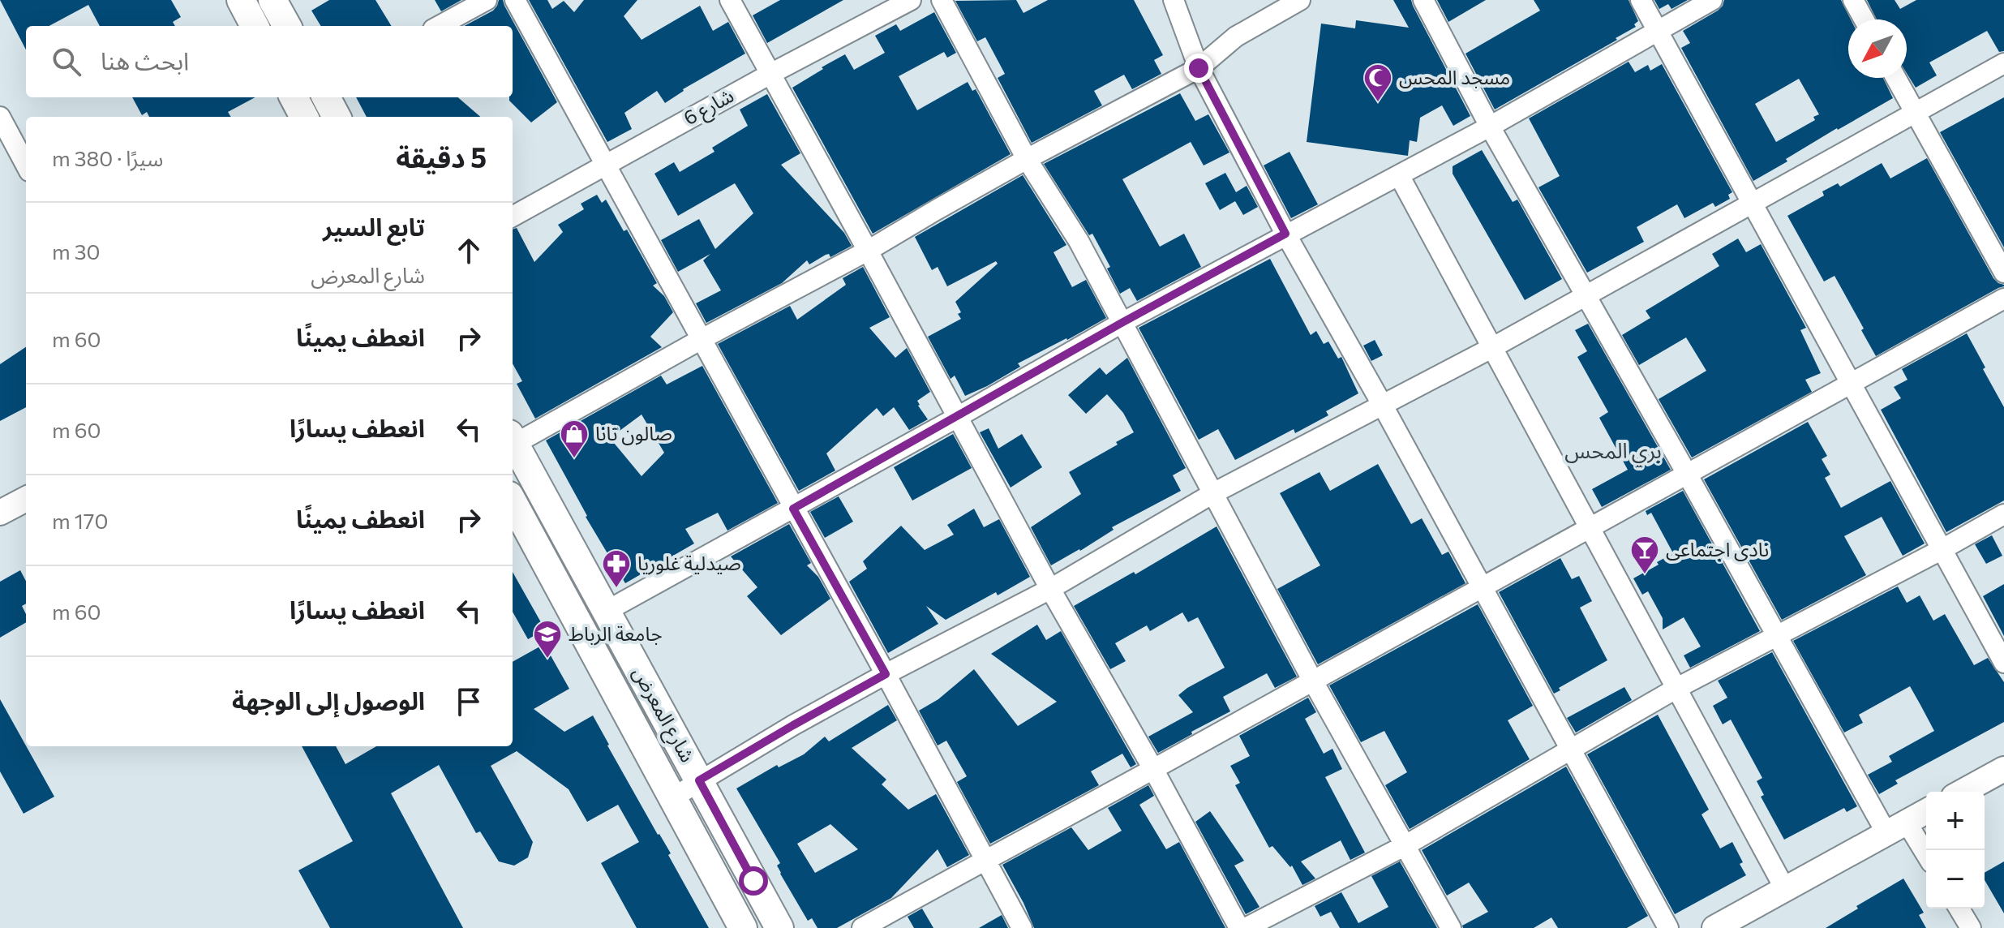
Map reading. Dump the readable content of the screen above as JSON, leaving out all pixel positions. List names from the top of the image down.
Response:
{
  "streets": {
    "main road": ["شارع المعرض"],
    "street": ["شارع 6"]
  },
  "districts": ["بري المحس"],
  "places": {
    "mosque": ["مسجد المحس"],
    "shop": ["صالون تانا"],
    "bar": ["نادى اجتماعى"],
    "pharmacy": ["صيدلية غلوريا"],
    "school or university": ["جامعة الرباط"]
  },
  "north": "bottom left",
  "page": {
    "search": "ابحث هنا",
    "heading": ["5 دقيقة", "سيرًا · 380 m"],
    "list": [
      ["تابع السير", "شارع المعرض", "30 m"],
      ["انعطف يمينًا", "60 m"],
      ["انعطف يسارًا", "60 m"],
      ["انعطف يمينًا", "170 m"],
      ["انعطف يسارًا", "60 m"],
      "الوصول إلى الوجهة"
    ],
    "map_buttons": ["+", "−"]
  }
}
